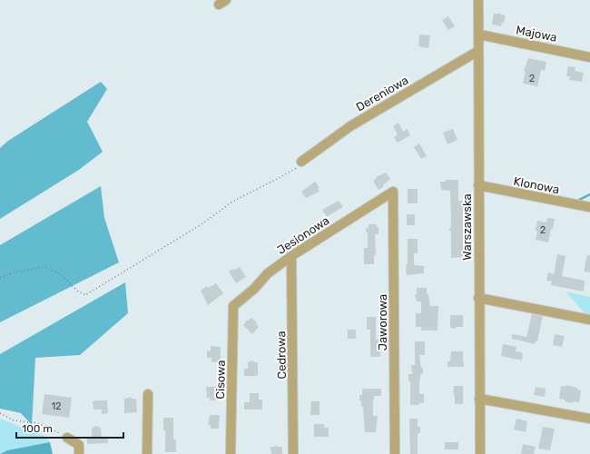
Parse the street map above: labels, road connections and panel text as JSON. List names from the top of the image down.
{
  "streets": {
    "street": [
      "Majowa",
      "Dereniowa",
      "Klonowa",
      "Warszawska",
      "Jesionowa",
      "Jaworowa",
      "Cedrowa",
      "Cisowa"
    ]
  },
  "crossings": [
    ["Majowa", "Warszawska"],
    ["Dereniowa", "Warszawska"],
    ["Klonowa", "Warszawska"],
    ["Jesionowa", "Jaworowa"],
    ["Jesionowa", "Cedrowa"],
    ["Jesionowa", "Cisowa"]
  ],
  "house_numbers": ["2", "2", "12"],
  "scale_bar": "100 m"
}
